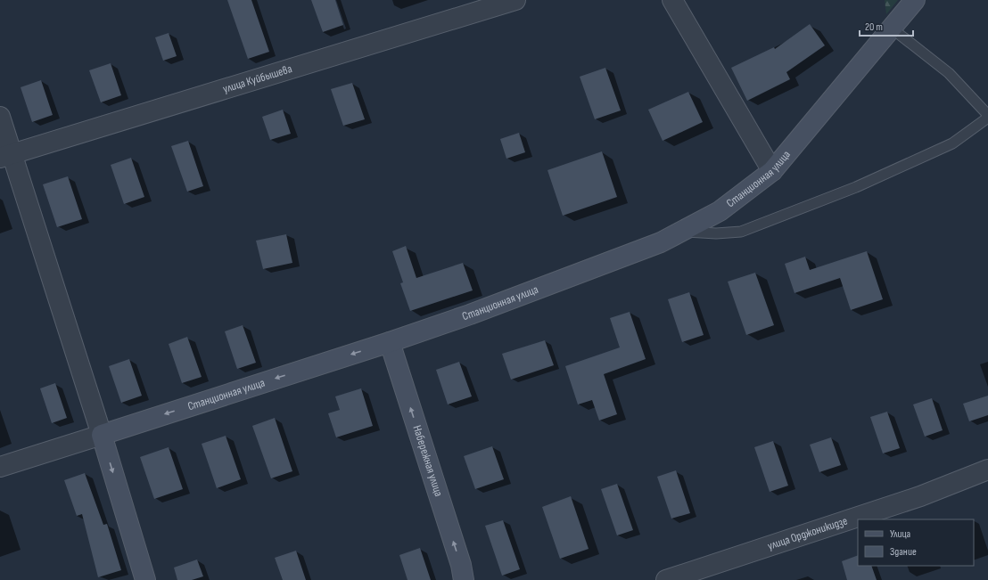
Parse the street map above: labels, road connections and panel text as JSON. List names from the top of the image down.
{
  "streets": {
    "main road": ["Станционная улица", "Набережная улица"],
    "street": ["улица Куйбышева", "улица Орджоникидзе"]
  },
  "crossings": [
    ["Станционная улица", "Набережная улица"]
  ],
  "one_way": ["Набережная улица"],
  "legend": ["Улица", "Здание"],
  "scale_bar": "20 m"
}
